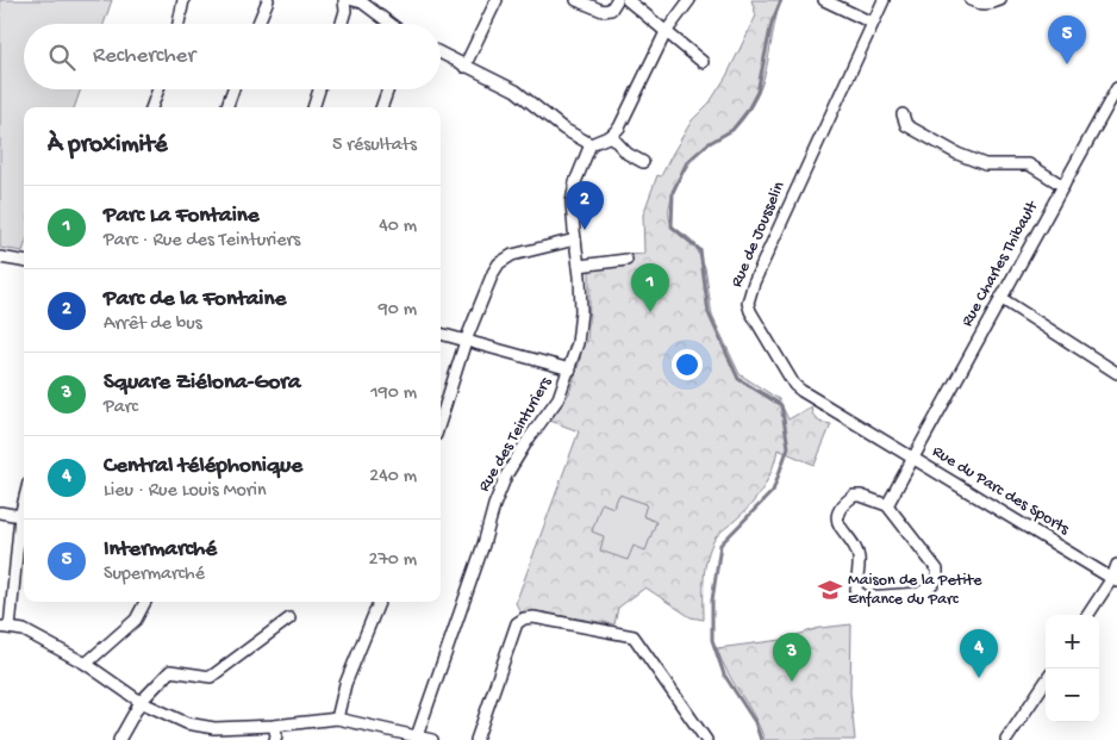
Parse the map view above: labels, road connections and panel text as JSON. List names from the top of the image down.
{
  "streets": {
    "street": [
      "Rue de Jousselin",
      "Rue Charles Thibault",
      "Rue des Teinturiers",
      "Rue du Parc des Sports"
    ]
  },
  "crossings": [
    ["Rue de Jousselin", "Rue Charles Thibault"],
    ["Rue de Jousselin", "Rue du Parc des Sports"],
    ["Rue Charles Thibault", "Rue du Parc des Sports"]
  ],
  "places": {
    "school or university": ["Maison de la Petite Enfance du Parc"]
  },
  "page": {
    "pins": [
      "5",
      "2",
      "1",
      "4",
      "3"
    ],
    "search": "Rechercher",
    "heading": ["À proximité", "5 résultats"],
    "list": [
      {
        "mark": "1",
        "name": "Parc La Fontaine",
        "note": "Parc · Rue des Teinturiers",
        "value": "40 m"
      },
      {
        "mark": "2",
        "name": "Parc de la Fontaine",
        "note": "Arrêt de bus",
        "value": "90 m"
      },
      {
        "mark": "3",
        "name": "Square Ziélona-Gora",
        "note": "Parc",
        "value": "190 m"
      },
      {
        "mark": "4",
        "name": "Central téléphonique",
        "note": "Lieu · Rue Louis Morin",
        "value": "240 m"
      },
      {
        "mark": "5",
        "name": "Intermarché",
        "note": "Supermarché",
        "value": "270 m"
      }
    ],
    "map_buttons": ["+", "−"]
  }
}
